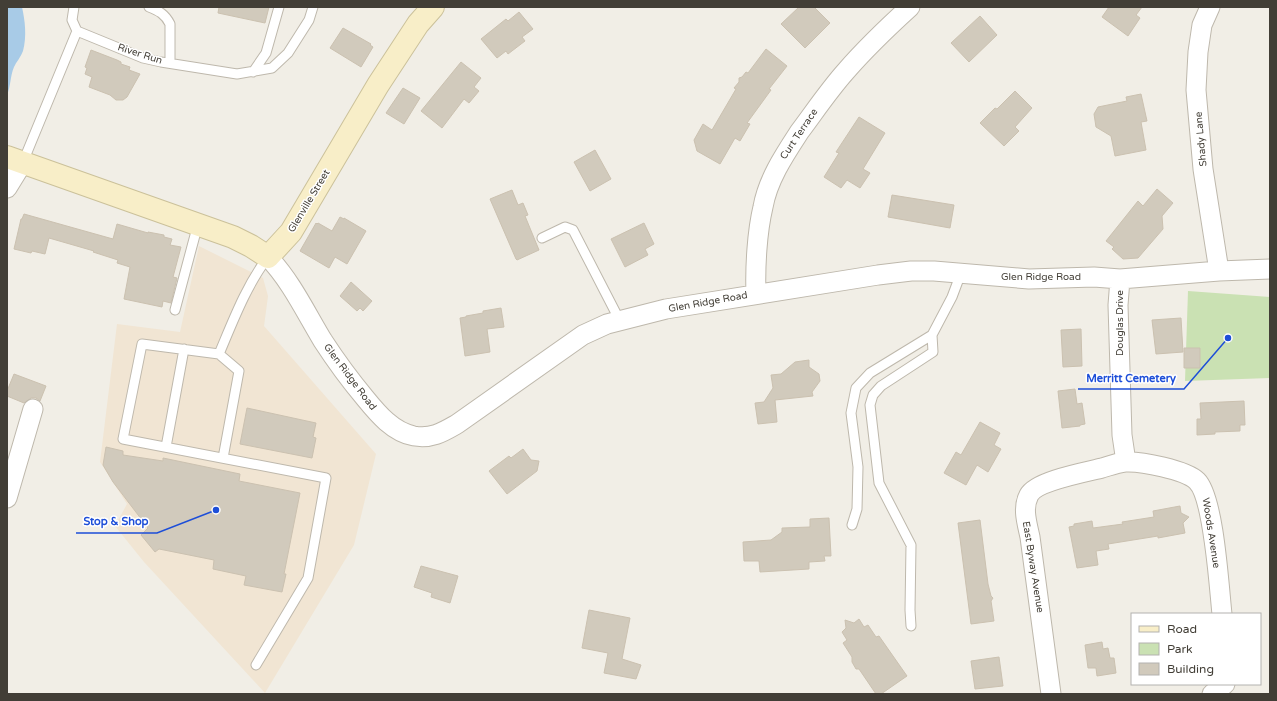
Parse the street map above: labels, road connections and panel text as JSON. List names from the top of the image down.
{
  "streets": {
    "main road": ["Glenville Street"],
    "street": [
      "Curt Terrace",
      "Shady Lane",
      "Glen Ridge Road",
      "Douglas Drive",
      "Woods Avenue",
      "East Byway Avenue"
    ],
    "lane": ["River Run"]
  },
  "crossings": [
    ["Curt Terrace", "Glen Ridge Road"],
    ["Shady Lane", "Glen Ridge Road"],
    ["Glenville Street", "Glen Ridge Road"],
    ["Glen Ridge Road", "Douglas Drive"],
    ["Douglas Drive", "Woods Avenue"],
    ["Douglas Drive", "East Byway Avenue"],
    ["Woods Avenue", "East Byway Avenue"]
  ],
  "places": ["Merritt Cemetery", "Stop & Shop"],
  "legend": ["Road", "Park", "Building"]
}
